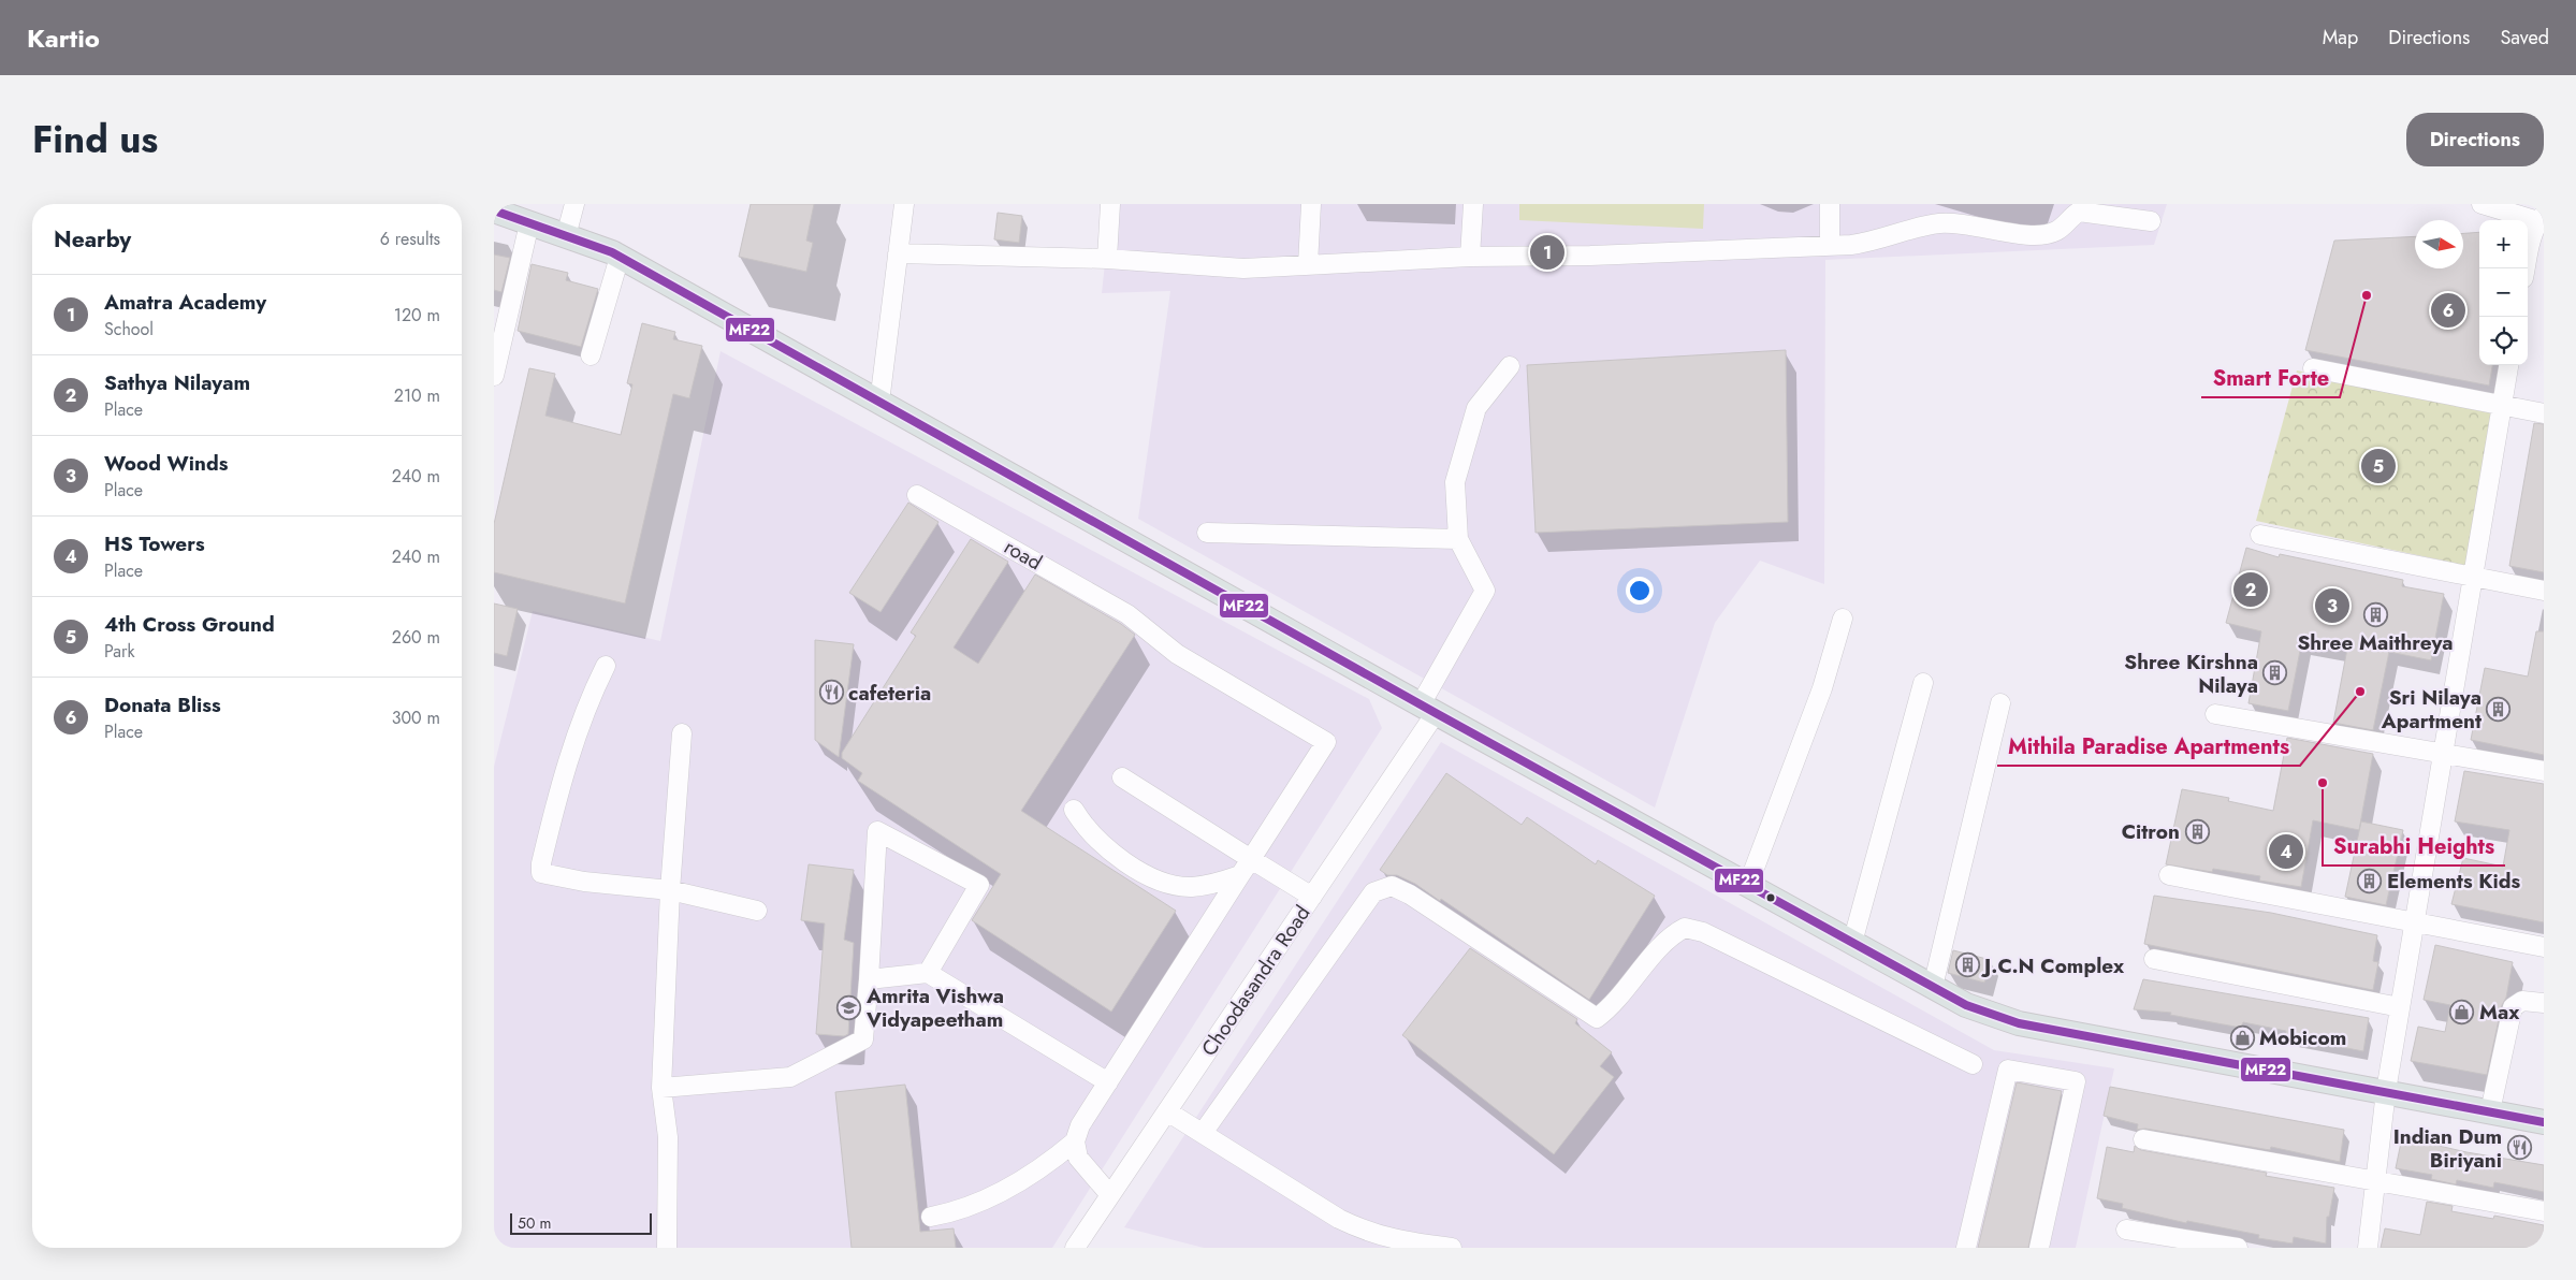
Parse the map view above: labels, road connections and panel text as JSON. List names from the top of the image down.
{
  "streets": {
    "street": ["road", "Choodasandra Road"]
  },
  "places": {
    "other": ["Smart Forte", "Mithila Paradise Apartments", "Surabhi Heights"],
    "building": [
      "Shree Maithreya",
      "Shree Kirshna Nilaya",
      "Sri Nilaya Apartment",
      "Citron",
      "Elements Kids",
      "J.C.N Complex"
    ],
    "restaurant": ["cafeteria", "Indian Dum Biriyani"],
    "school or university": ["Amrita Vishwa Vidyapeetham"],
    "shop": ["Max", "Mobicom"]
  },
  "lines": ["transit line MF22"],
  "scale_bar": "50 m",
  "north": "right",
  "page": {
    "header": "Kartio",
    "nav": ["Map", "Directions", "Saved"],
    "title": "Find us",
    "buttons": "Directions",
    "heading": ["Nearby", "6 results"],
    "map_buttons": ["+", "−"],
    "pins": [
      "1",
      "6",
      "5",
      "2",
      "3",
      "4"
    ],
    "list": [
      {
        "mark": "1",
        "name": "Amatra Academy",
        "note": "School",
        "value": "120 m"
      },
      {
        "mark": "2",
        "name": "Sathya Nilayam",
        "note": "Place",
        "value": "210 m"
      },
      {
        "mark": "3",
        "name": "Wood Winds",
        "note": "Place",
        "value": "240 m"
      },
      {
        "mark": "4",
        "name": "HS Towers",
        "note": "Place",
        "value": "240 m"
      },
      {
        "mark": "5",
        "name": "4th Cross Ground",
        "note": "Park",
        "value": "260 m"
      },
      {
        "mark": "6",
        "name": "Donata Bliss",
        "note": "Place",
        "value": "300 m"
      }
    ],
    "scale": "50 m"
  }
}
